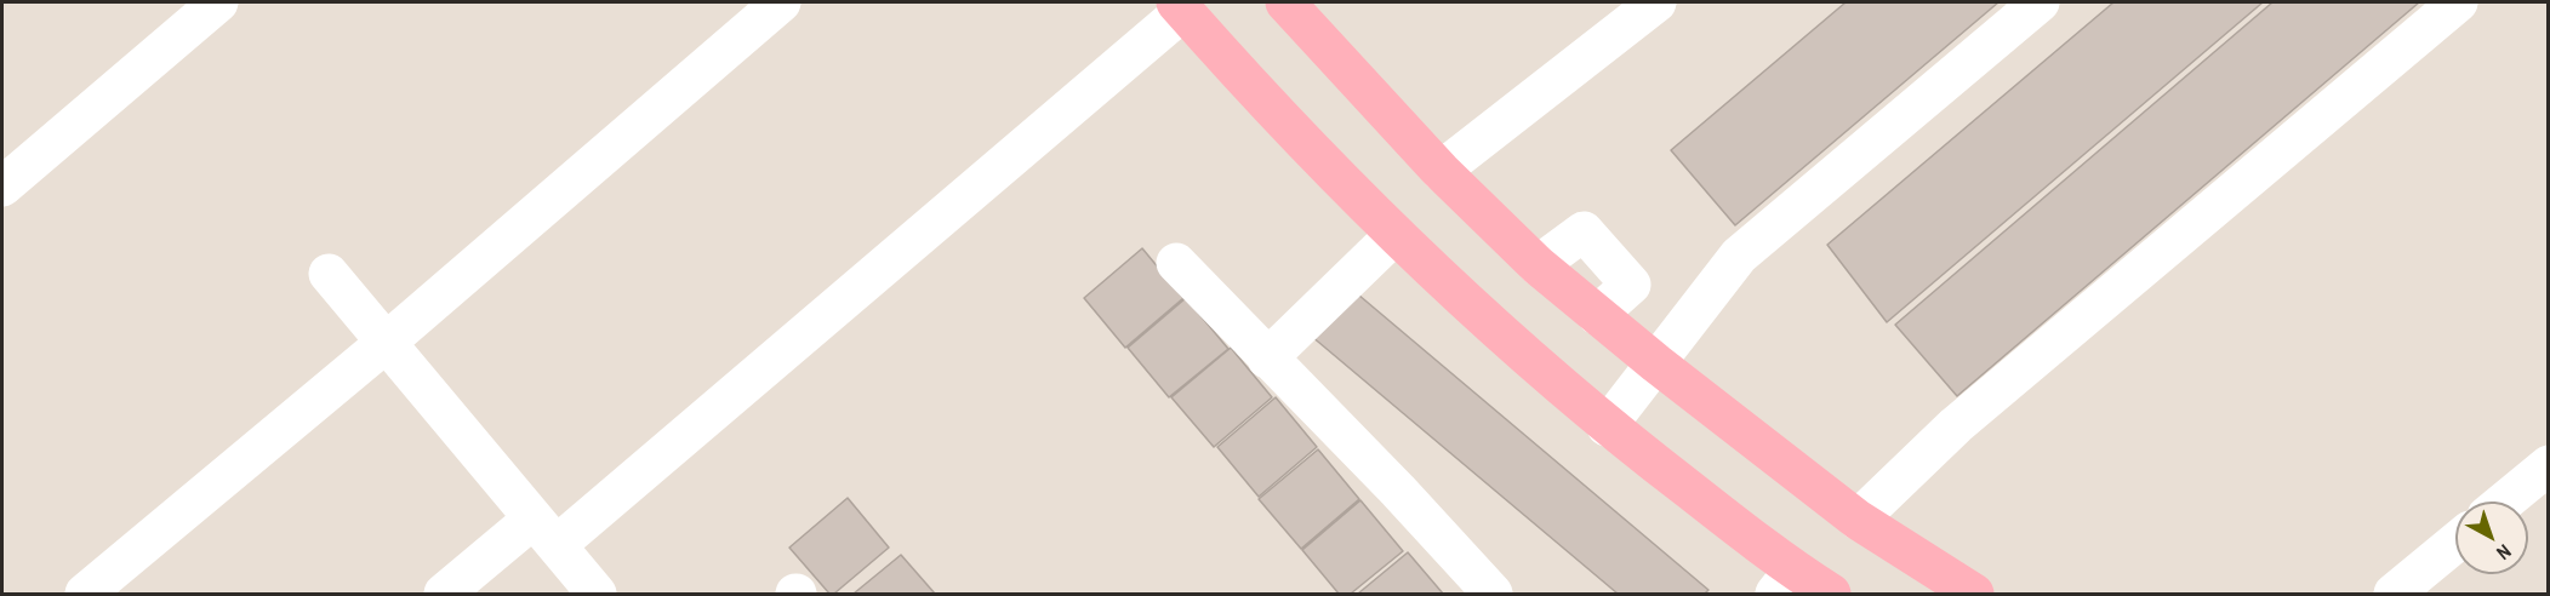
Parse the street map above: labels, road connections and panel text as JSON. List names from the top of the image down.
{
  "north": "bottom right"
}
